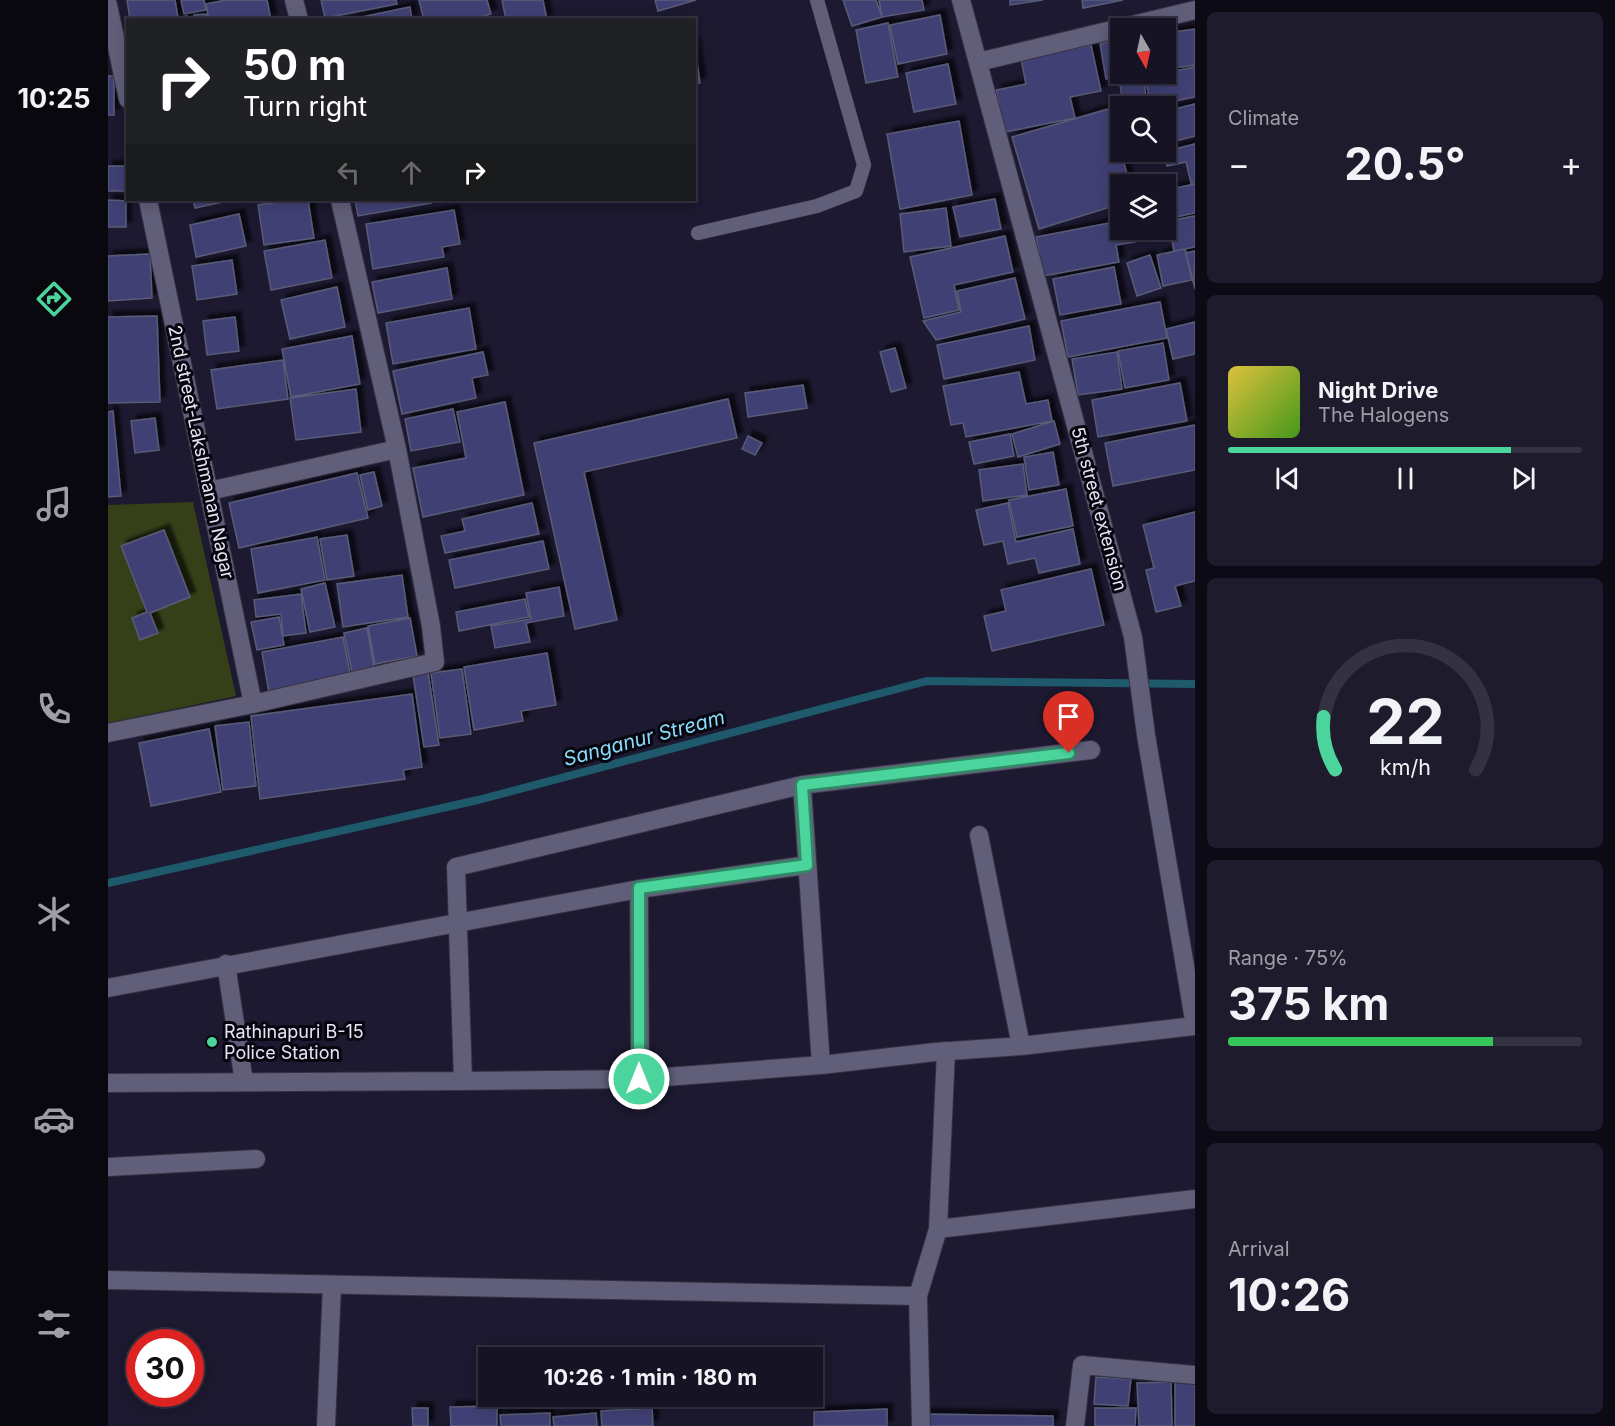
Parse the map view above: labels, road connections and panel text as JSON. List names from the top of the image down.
{
  "streets": {
    "street": ["2nd street-Lakshmanan Nagar", "5th street extension"]
  },
  "water": ["Sanganur Stream"],
  "places": ["Rathinapuri B-15 Police Station"],
  "north": "bottom",
  "page": {
    "tabs": "10:25",
    "tile": [
      "Climate",
      ["Range · 75%", "375 km"],
      ["Arrival", "10:26"]
    ],
    "turn": ["50 m", "Turn right"],
    "heat": ["−", "20.5°", "+"],
    "song": ["Night Drive", "The Halogens"],
    "limit": "30",
    "trip": "10:26 · 1 min · 180 m",
    "gauge": ["22", "km/h"]
  }
}
